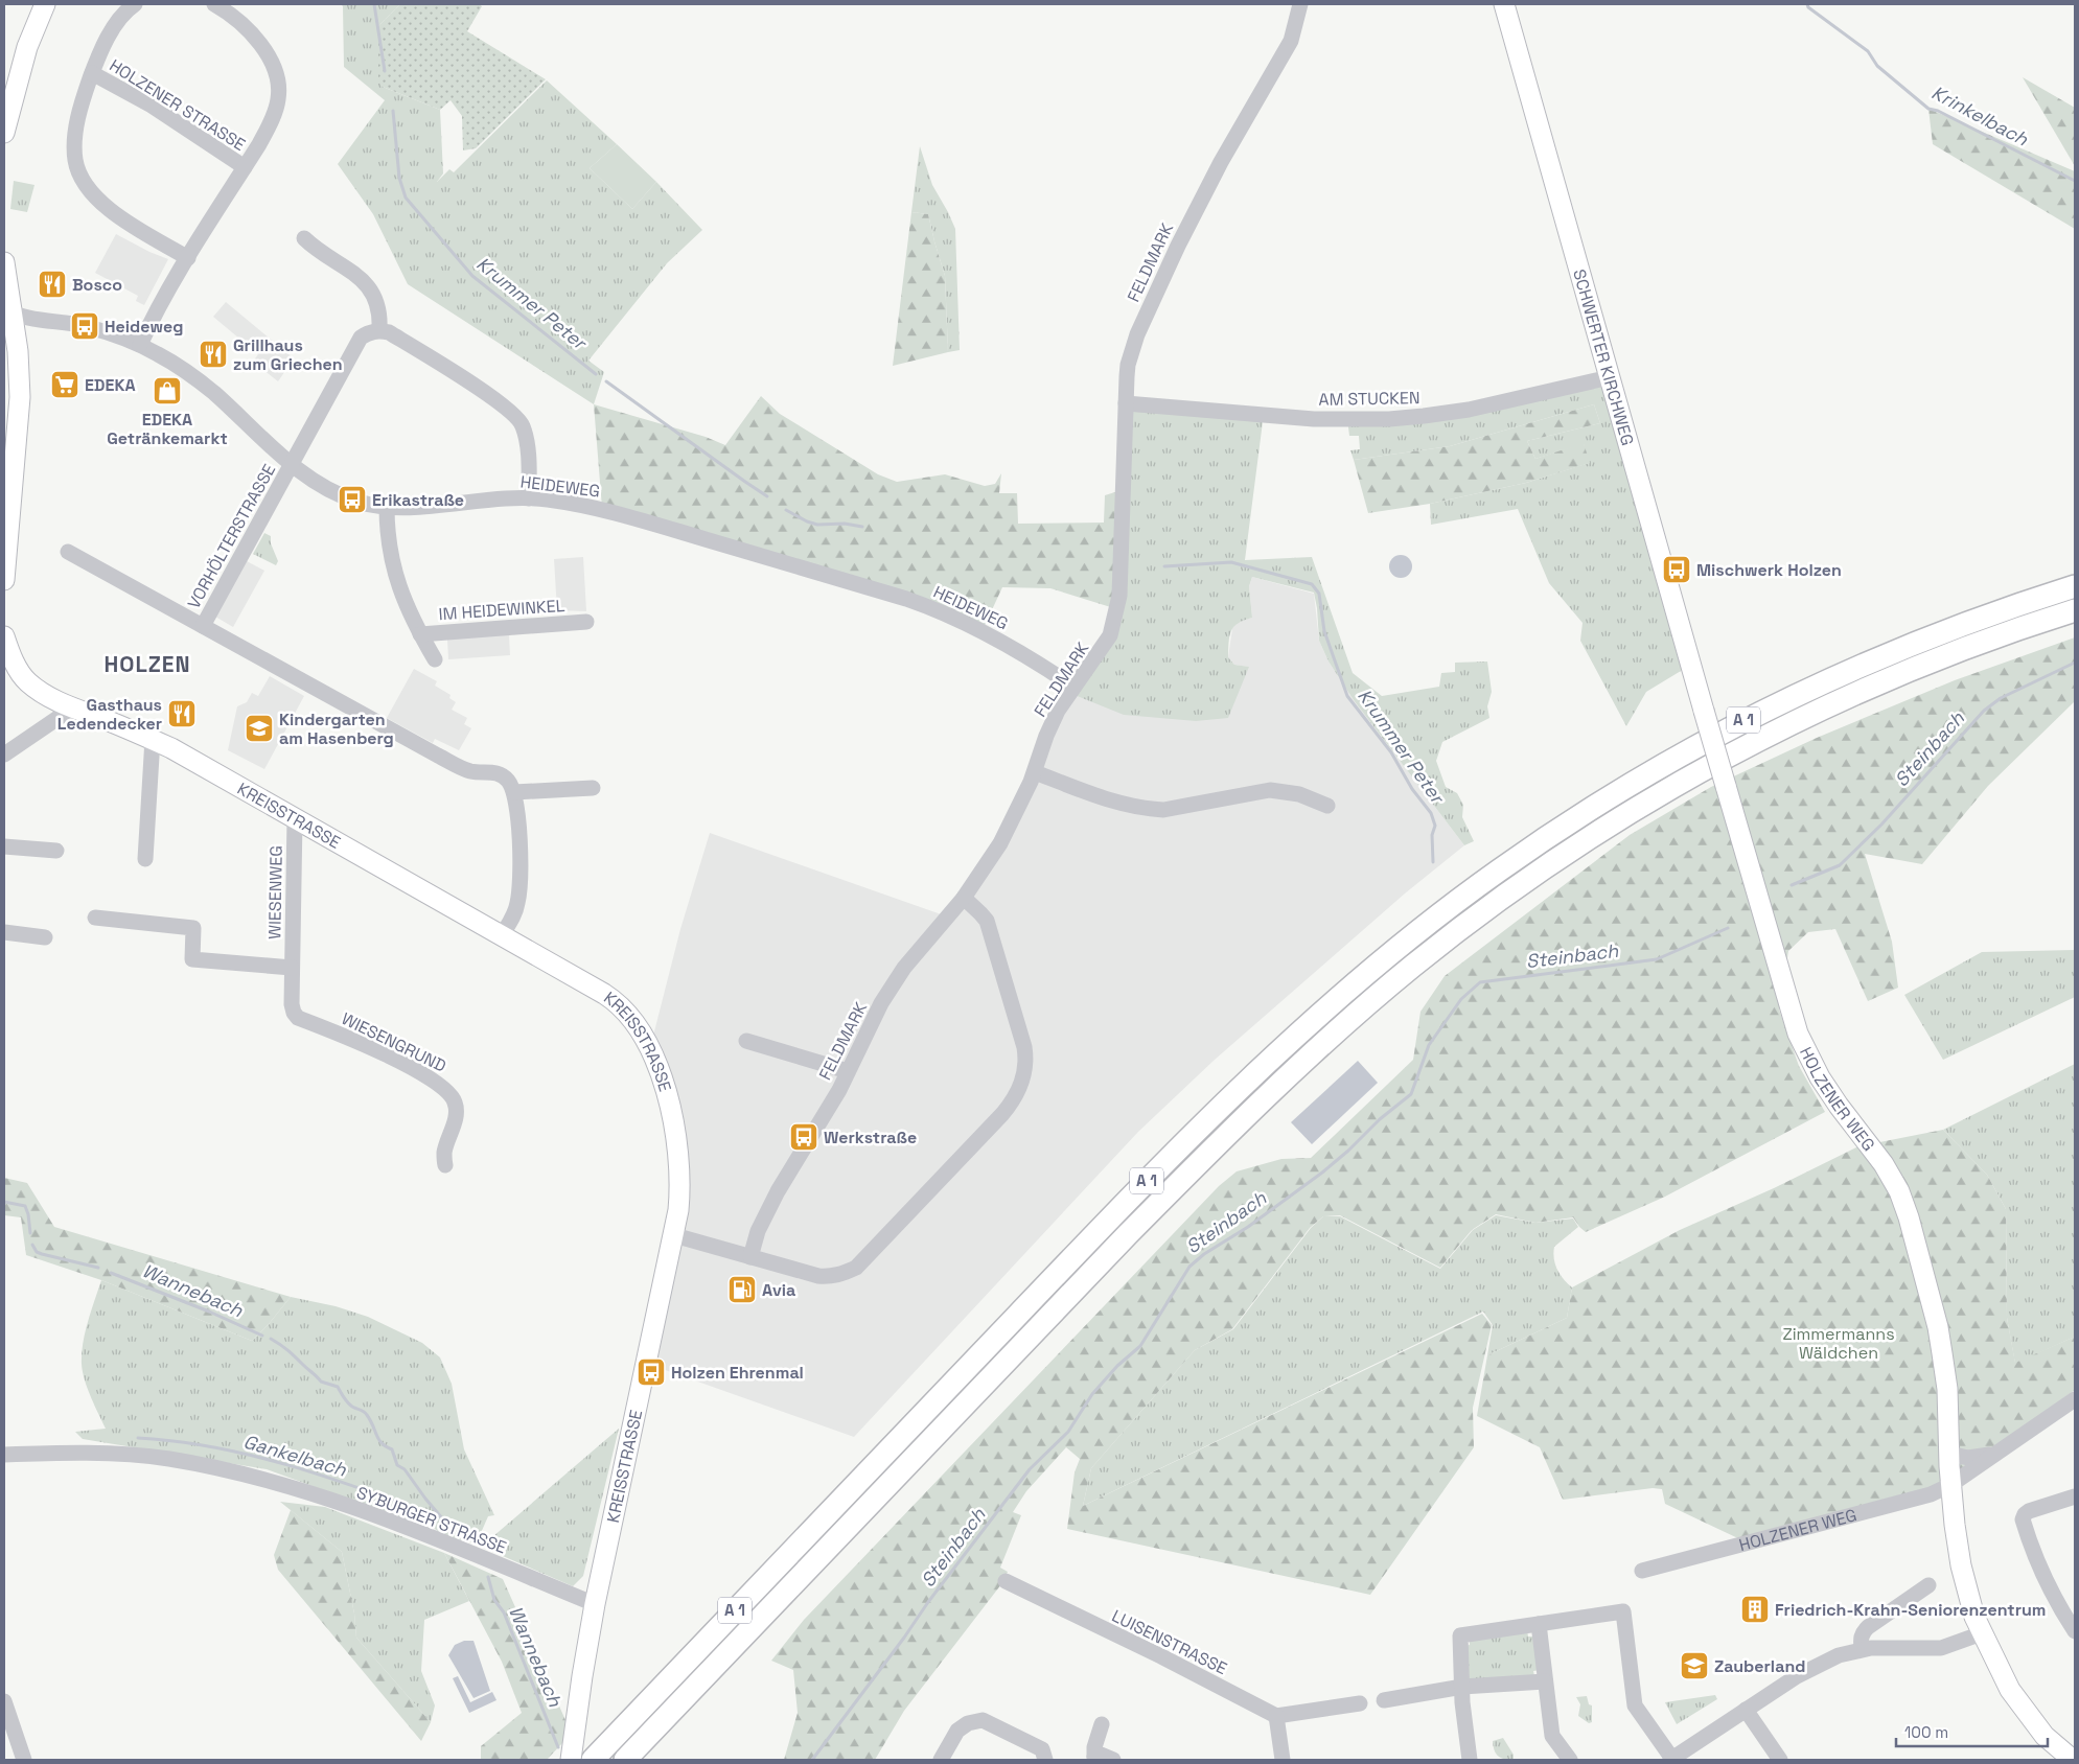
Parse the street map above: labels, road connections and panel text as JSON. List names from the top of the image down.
{
  "streets": {
    "highway": ["A 1"],
    "main road": ["SCHWERTER KIRCHWEG", "KREISSTRASSE", "HOLZENER WEG"],
    "street": [
      "HOLZENER STRASSE",
      "FELDMARK",
      "AM STUCKEN",
      "HEIDEWEG",
      "VORHÖLTERSTRASSE",
      "IM HEIDEWINKEL",
      "WIESENWEG",
      "WIESENGRUND",
      "SYBURGER STRASSE",
      "LUISENSTRASSE"
    ]
  },
  "crossings": [
    ["HOLZENER STRASSE", "HEIDEWEG"],
    ["FELDMARK", "AM STUCKEN"],
    ["FELDMARK", "HEIDEWEG"],
    ["SCHWERTER KIRCHWEG", "AM STUCKEN"],
    ["SCHWERTER KIRCHWEG", "HOLZENER WEG"],
    ["HEIDEWEG", "VORHÖLTERSTRASSE"],
    ["KREISSTRASSE", "WIESENWEG"],
    ["KREISSTRASSE", "SYBURGER STRASSE"],
    ["WIESENWEG", "WIESENGRUND"]
  ],
  "districts": ["HOLZEN"],
  "water": [
    "Krinkelbach",
    "Krummer Peter",
    "Steinbach",
    "Wannebach",
    "Gankelbach"
  ],
  "parks": ["Zimmermanns Wäldchen"],
  "places": {
    "restaurant": ["Bosco", "Grillhaus zum Griechen", "Gasthaus Ledendecker"],
    "bus stop": [
      "Heideweg",
      "Erikastraße",
      "Mischwerk Holzen",
      "Werkstraße",
      "Holzen Ehrenmal"
    ],
    "supermarket": ["EDEKA"],
    "shop": ["EDEKA Getränkemarkt"],
    "school or university": ["Kindergarten am Hasenberg", "Zauberland"],
    "fuel station": ["Avia"],
    "building": ["Friedrich-Krahn-Seniorenzentrum"]
  },
  "scale_bar": "100 m"
}
